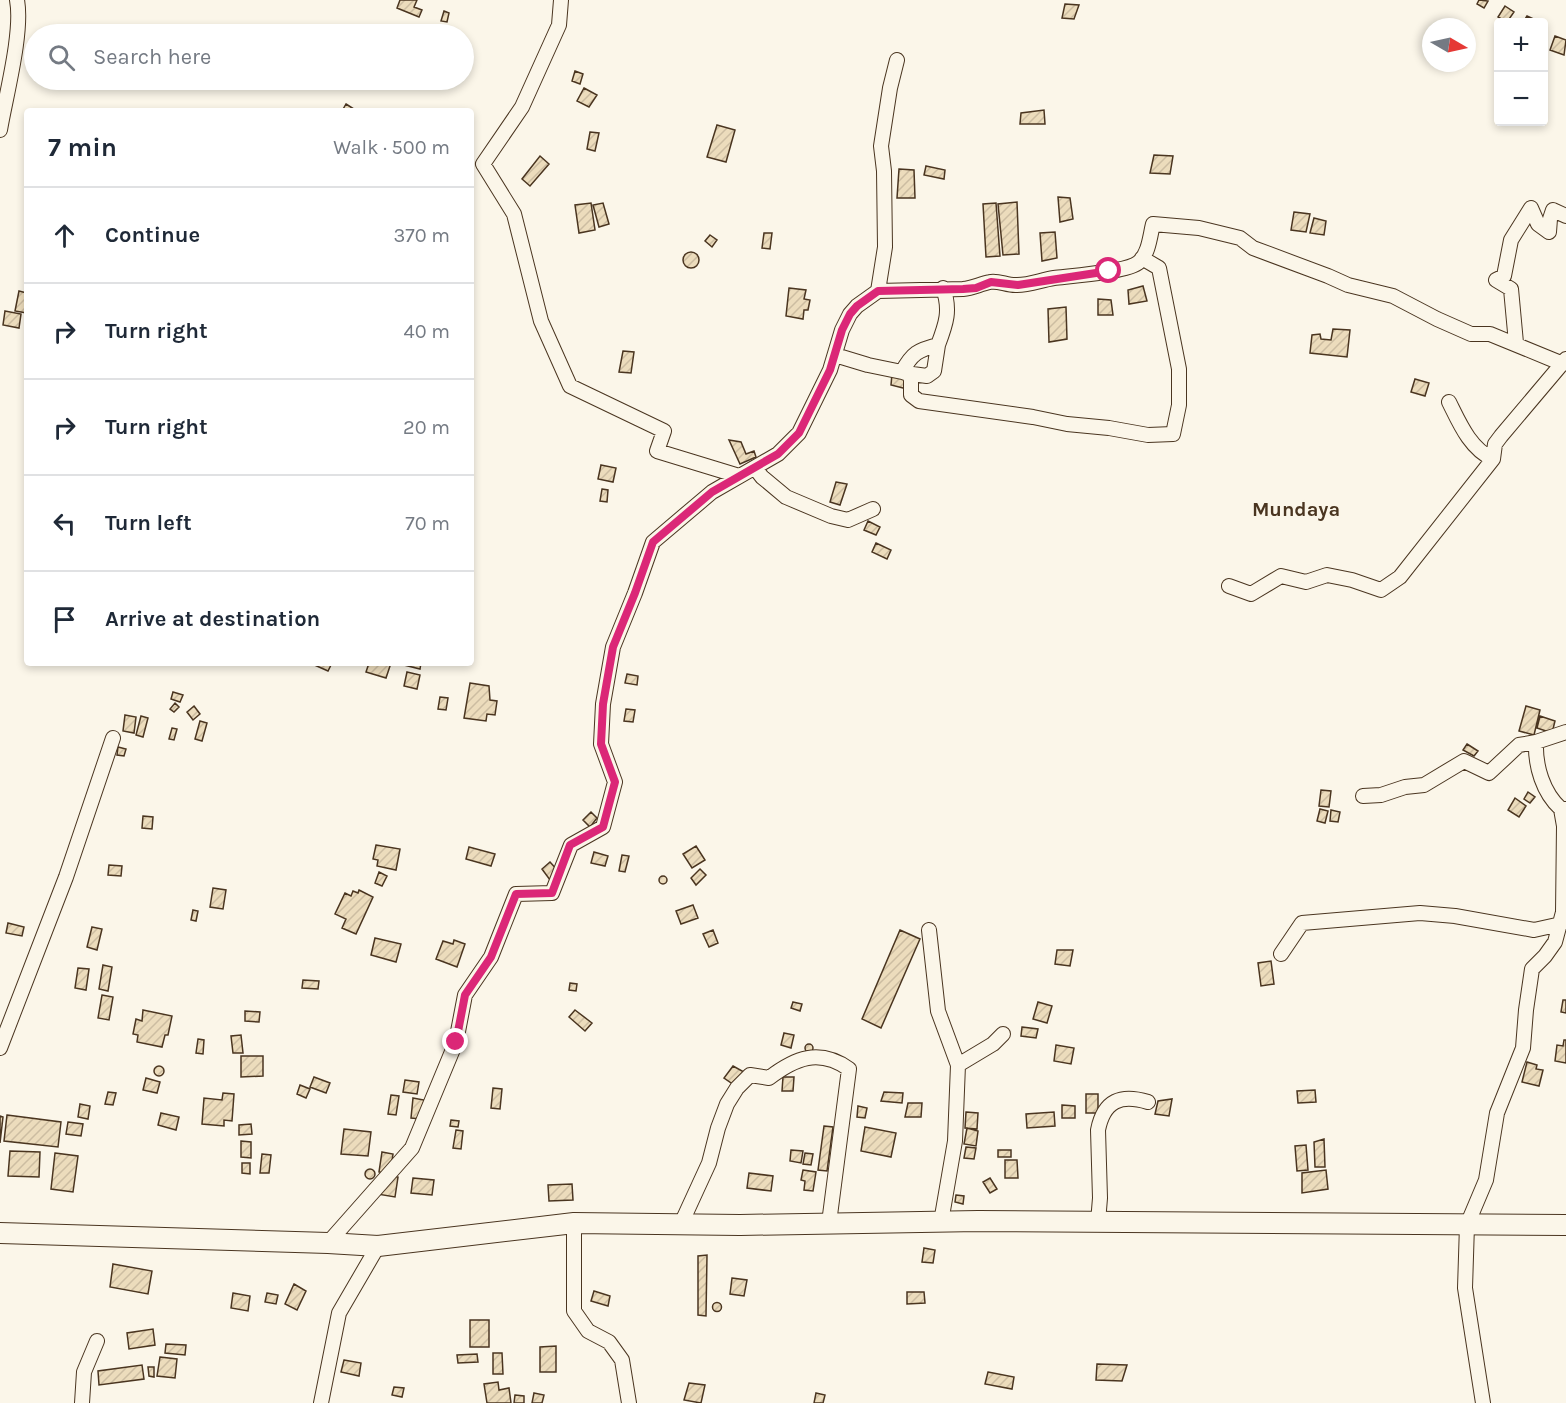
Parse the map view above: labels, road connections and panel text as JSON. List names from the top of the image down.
{
  "districts": ["Mundaya"],
  "north": "right",
  "page": {
    "map_buttons": ["+", "−"],
    "search": "Search here",
    "heading": ["7 min", "Walk · 500 m"],
    "list": [
      ["Continue", "370 m"],
      ["Turn right", "40 m"],
      ["Turn right", "20 m"],
      ["Turn left", "70 m"],
      "Arrive at destination"
    ]
  }
}
